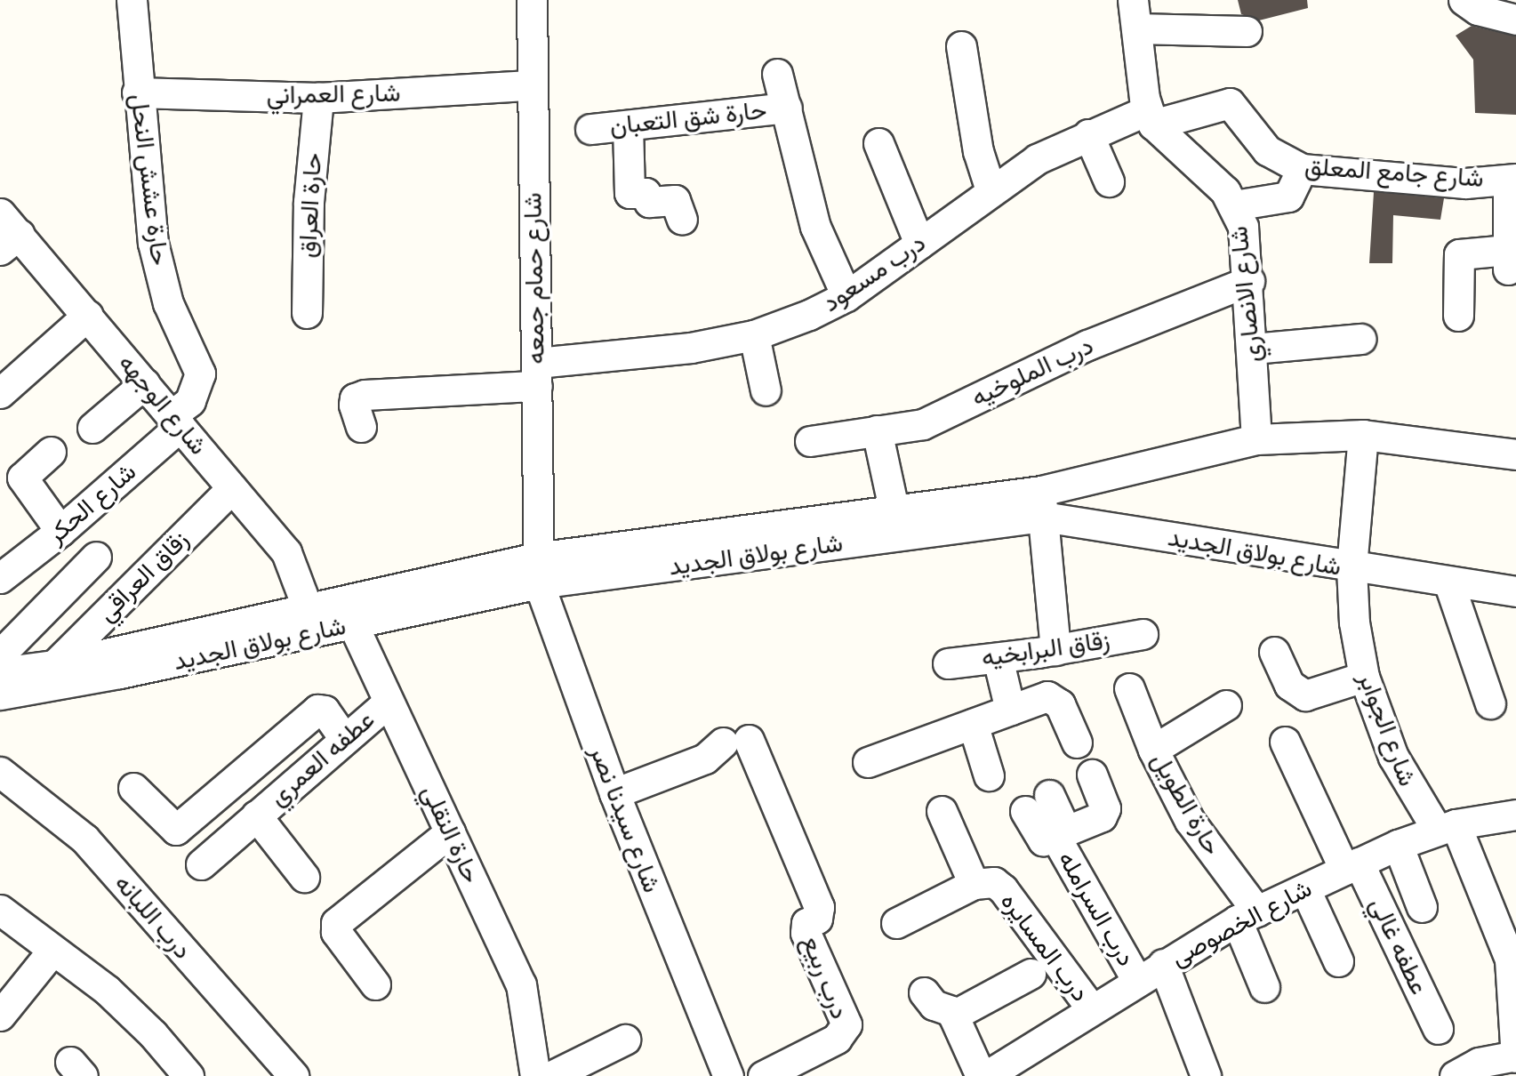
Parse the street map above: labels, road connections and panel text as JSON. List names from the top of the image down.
{
  "streets": {
    "street": [
      "شارع العمراني",
      "حارة شق التعبان",
      "شارع جامع المعلق",
      "حارة عشش النحل",
      "حارة العراق",
      "درب مسعود",
      "شارع حمام جمعه",
      "شارع الانصاري",
      "درب الملوخيه",
      "شارع الوجهه",
      "شارع الحكر",
      "شارع بولاق الجديد",
      "زقاق العراقي",
      "زقاق البرابخيه",
      "شارع الجوابر",
      "عطفه العمري",
      "حارة الطويل",
      "شارع سيدنا نصر",
      "حارة النقلي",
      "درب السرامله",
      "درب اللبانه",
      "شارع الخصوصى",
      "عطفه غالي",
      "درب المسايره",
      "درب ربيع"
    ]
  },
  "crossings": [
    ["شارع العمراني", "حارة عشش النحل"],
    ["شارع العمراني", "حارة العراق"],
    ["شارع العمراني", "شارع حمام جمعه"],
    ["شارع جامع المعلق", "درب مسعود"],
    ["شارع جامع المعلق", "شارع الانصاري"],
    ["حارة عشش النحل", "شارع الوجهه"],
    ["حارة عشش النحل", "شارع الحكر"],
    ["درب مسعود", "شارع حمام جمعه"],
    ["درب مسعود", "شارع الانصاري"],
    ["شارع حمام جمعه", "شارع بولاق الجديد"],
    ["شارع حمام جمعه", "شارع سيدنا نصر"],
    ["شارع الانصاري", "درب الملوخيه"],
    ["شارع الوجهه", "شارع الحكر"],
    ["شارع الوجهه", "شارع بولاق الجديد"],
    ["شارع الوجهه", "زقاق العراقي"],
    ["شارع بولاق الجديد", "زقاق العراقي"],
    ["شارع بولاق الجديد", "شارع الجوابر"],
    ["شارع بولاق الجديد", "شارع سيدنا نصر"],
    ["شارع بولاق الجديد", "حارة النقلي"],
    ["شارع الجوابر", "شارع الخصوصى"],
    ["عطفه العمري", "حارة النقلي"],
    ["حارة الطويل", "شارع الخصوصى"],
    ["شارع سيدنا نصر", "درب ربيع"],
    ["درب السرامله", "شارع الخصوصى"],
    ["شارع الخصوصى", "عطفه غالي"],
    ["شارع الخصوصى", "درب المسايره"]
  ]
}
